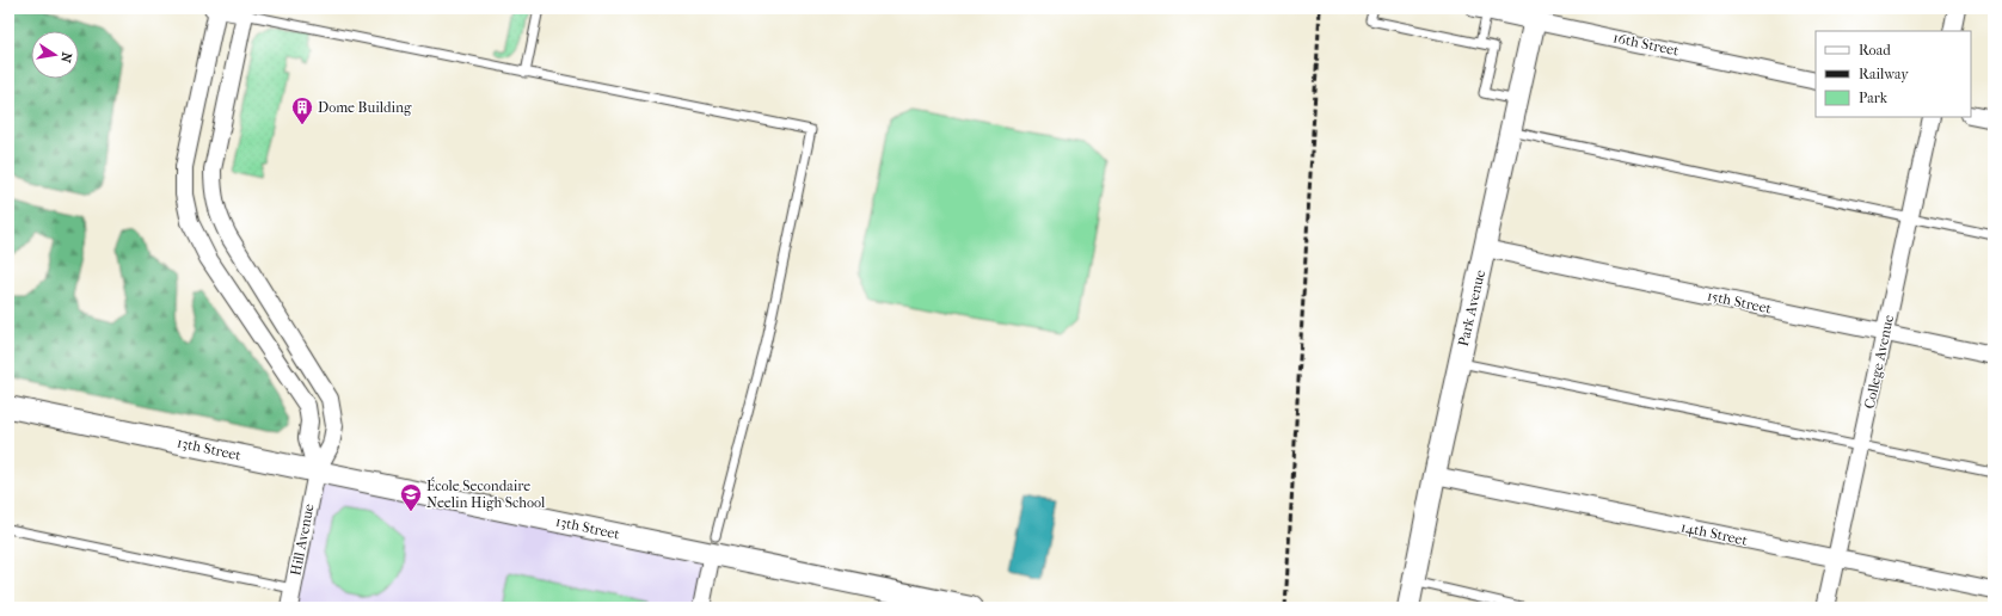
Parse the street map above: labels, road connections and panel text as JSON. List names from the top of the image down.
{
  "streets": {
    "street": [
      "16th Street",
      "15th Street",
      "Park Avenue",
      "College Avenue",
      "13th Street",
      "14th Street",
      "Hill Avenue"
    ]
  },
  "crossings": [
    ["16th Street", "Park Avenue"],
    ["15th Street", "Park Avenue"],
    ["15th Street", "College Avenue"],
    ["Park Avenue", "14th Street"],
    ["College Avenue", "14th Street"],
    ["13th Street", "Hill Avenue"]
  ],
  "places": {
    "building": ["Dome Building"],
    "school or university": ["École Secondaire Neelin High School"]
  },
  "legend": ["Road", "Railway", "Park"],
  "north": "right"
}
